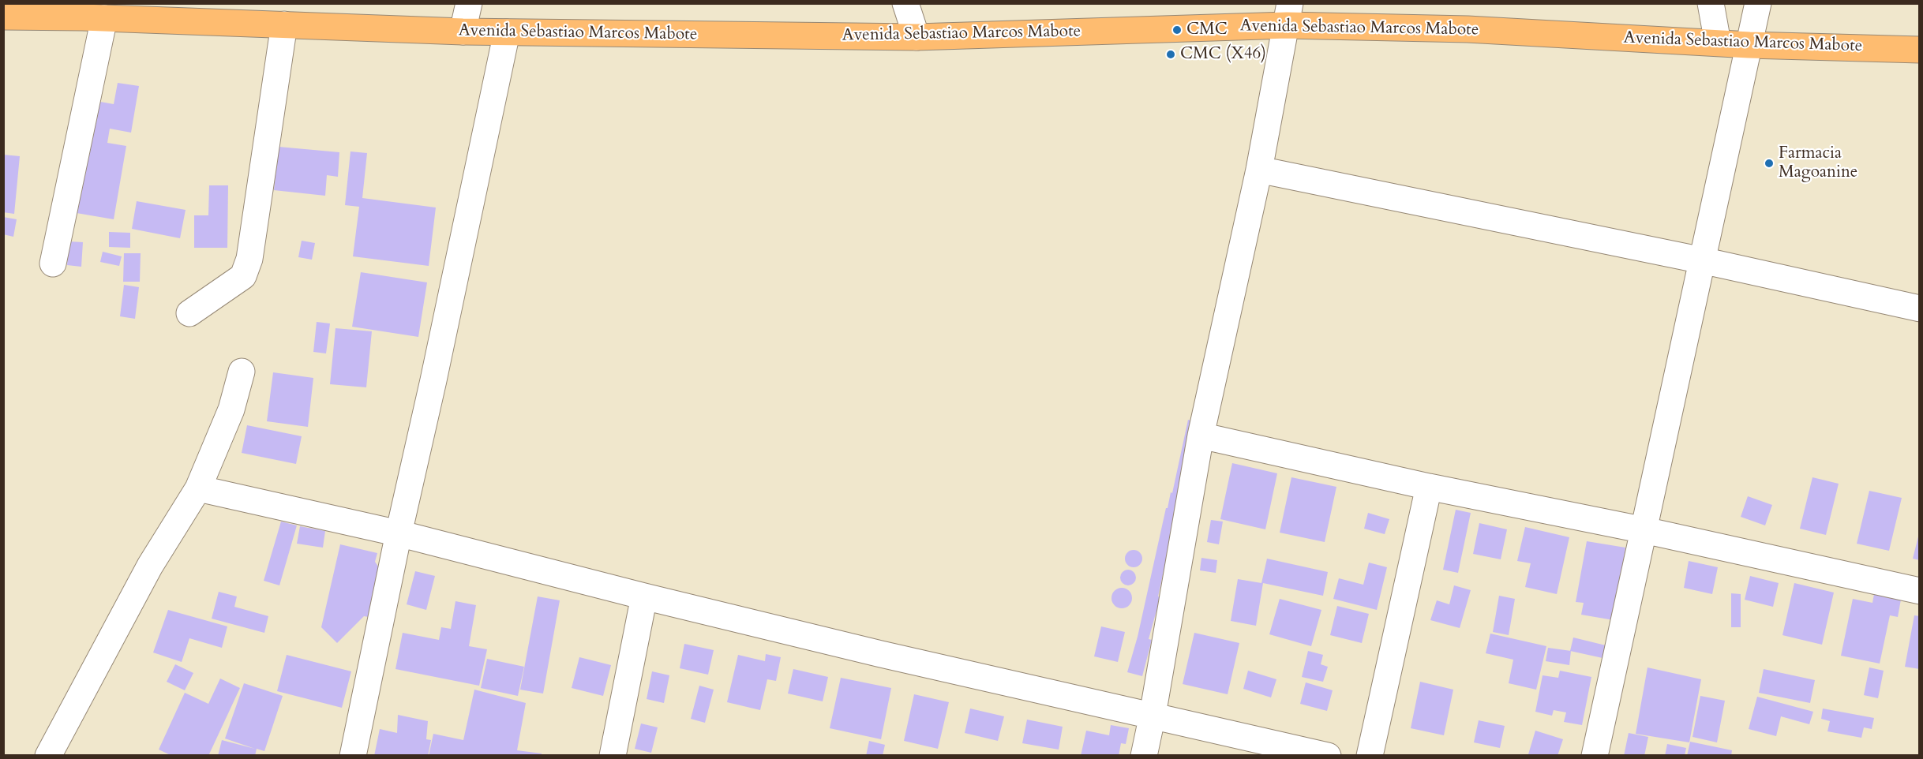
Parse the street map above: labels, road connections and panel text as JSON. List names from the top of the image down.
{
  "streets": {
    "main road": ["Avenida Sebastiao Marcos Mabote"]
  },
  "places": ["CMC", "CMC (X46)", "Farmacia Magoanine"]
}
